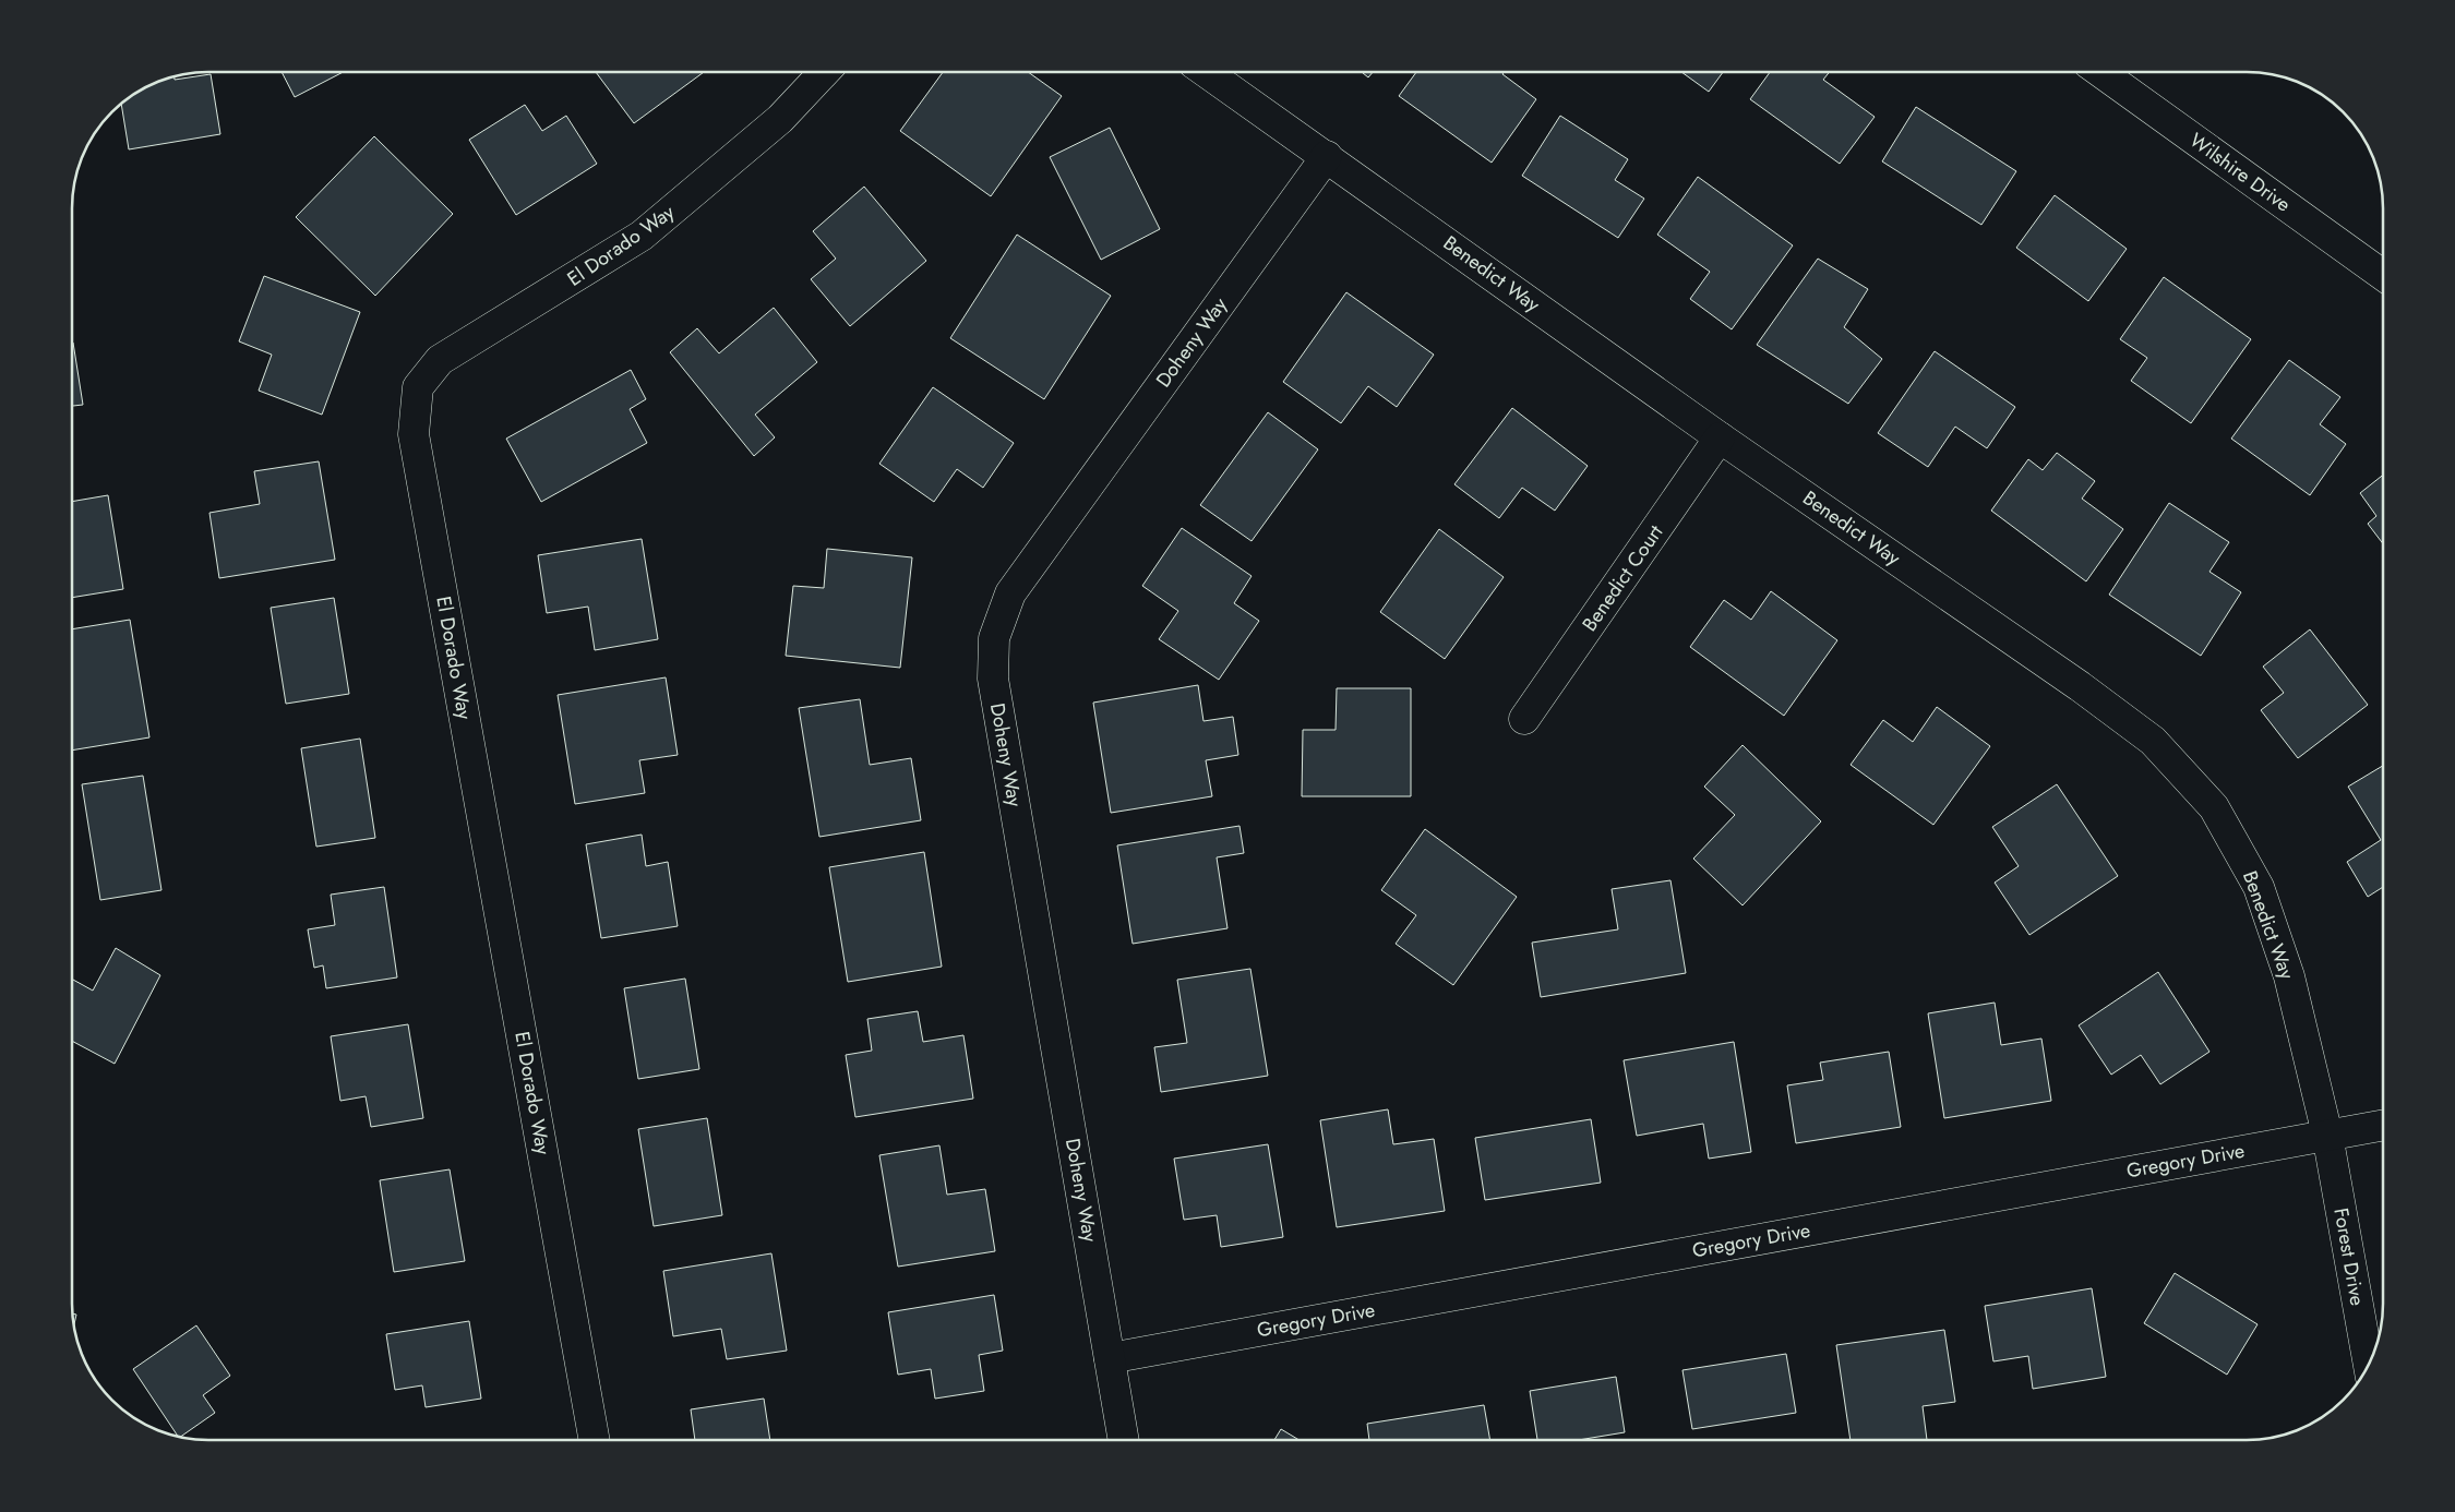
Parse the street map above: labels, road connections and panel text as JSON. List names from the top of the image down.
{
  "streets": {
    "street": [
      "Wilshire Drive",
      "El Dorado Way",
      "Benedict Way",
      "Doheny Way",
      "Benedict Court",
      "Gregory Drive",
      "Forest Drive"
    ]
  },
  "crossings": [
    ["Benedict Way", "Doheny Way"],
    ["Benedict Way", "Benedict Court"],
    ["Benedict Way", "Gregory Drive"],
    ["Benedict Way", "Forest Drive"],
    ["Doheny Way", "Gregory Drive"],
    ["Gregory Drive", "Forest Drive"]
  ]
}
